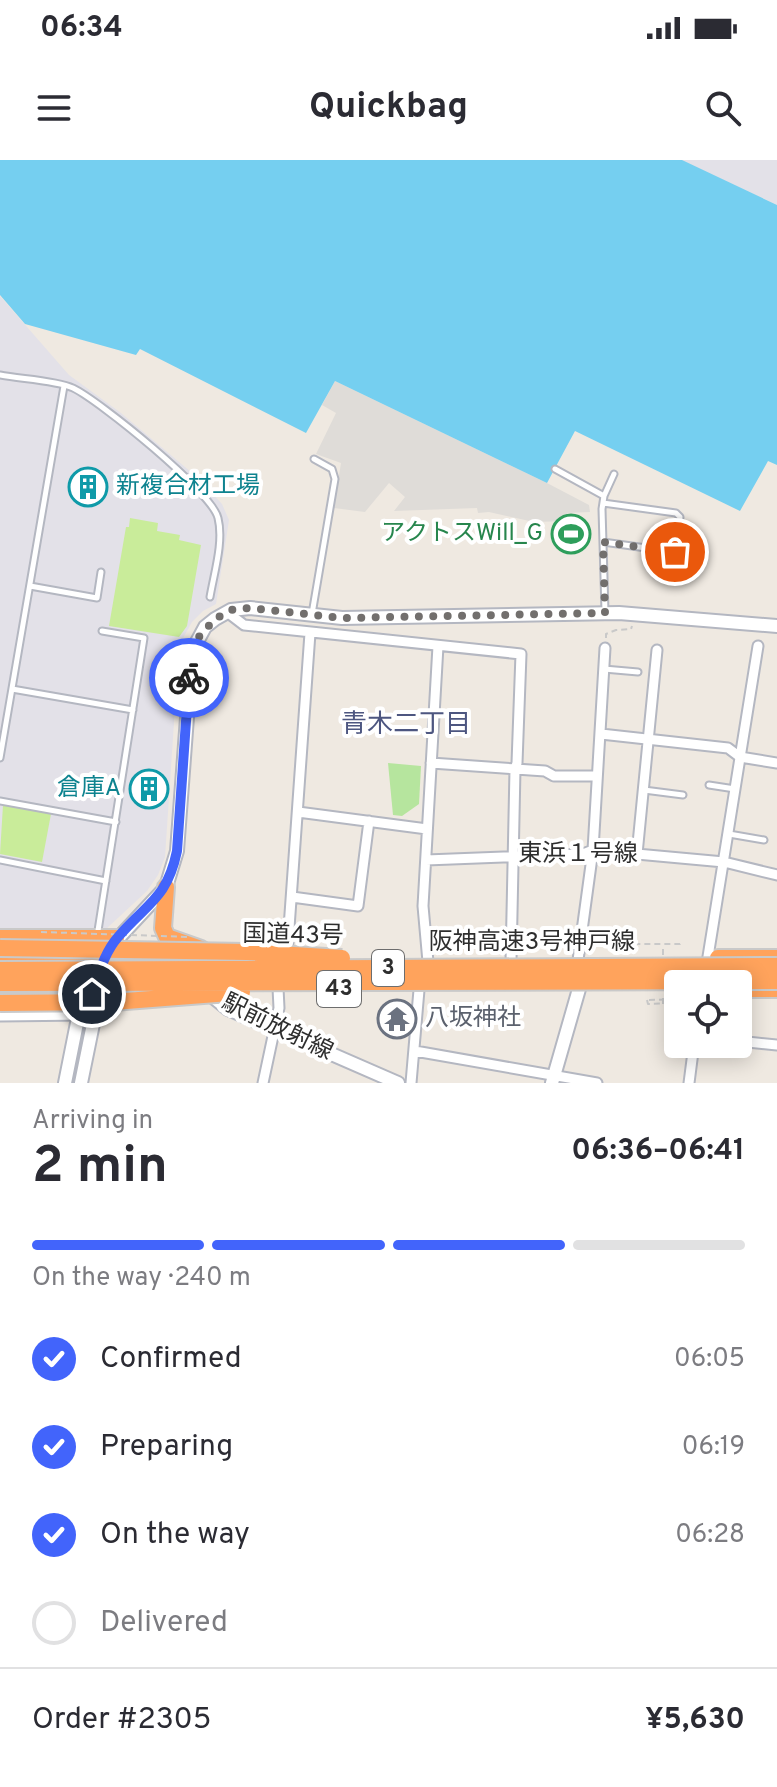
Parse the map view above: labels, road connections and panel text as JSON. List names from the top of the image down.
{
  "streets": {
    "highway": [
      "国道43号",
      "阪神高速3号神戸線",
      "3",
      "43"
    ],
    "street": ["東浜１号線", "駅前放射線"]
  },
  "crossings": [
    ["国道43号", "阪神高速3号神戸線"],
    ["43", "駅前放射線"]
  ],
  "districts": ["青木二丁目"],
  "places": {
    "building": ["新複合材工場", "倉庫A"],
    "sports": ["アクトスWill_G"],
    "temple": ["八坂神社"]
  },
  "page": {
    "status": "06:34",
    "header": "Quickbag",
    "heading": ["2 min", "Arriving in", "06:36–06:41"],
    "panel": ["Order #2305", "¥5,630"],
    "bar": "On the way · 240 m",
    "list": [
      ["Confirmed", "06:05"],
      ["Preparing", "06:19"],
      ["On the way", "06:28"],
      "Delivered"
    ]
  }
}
